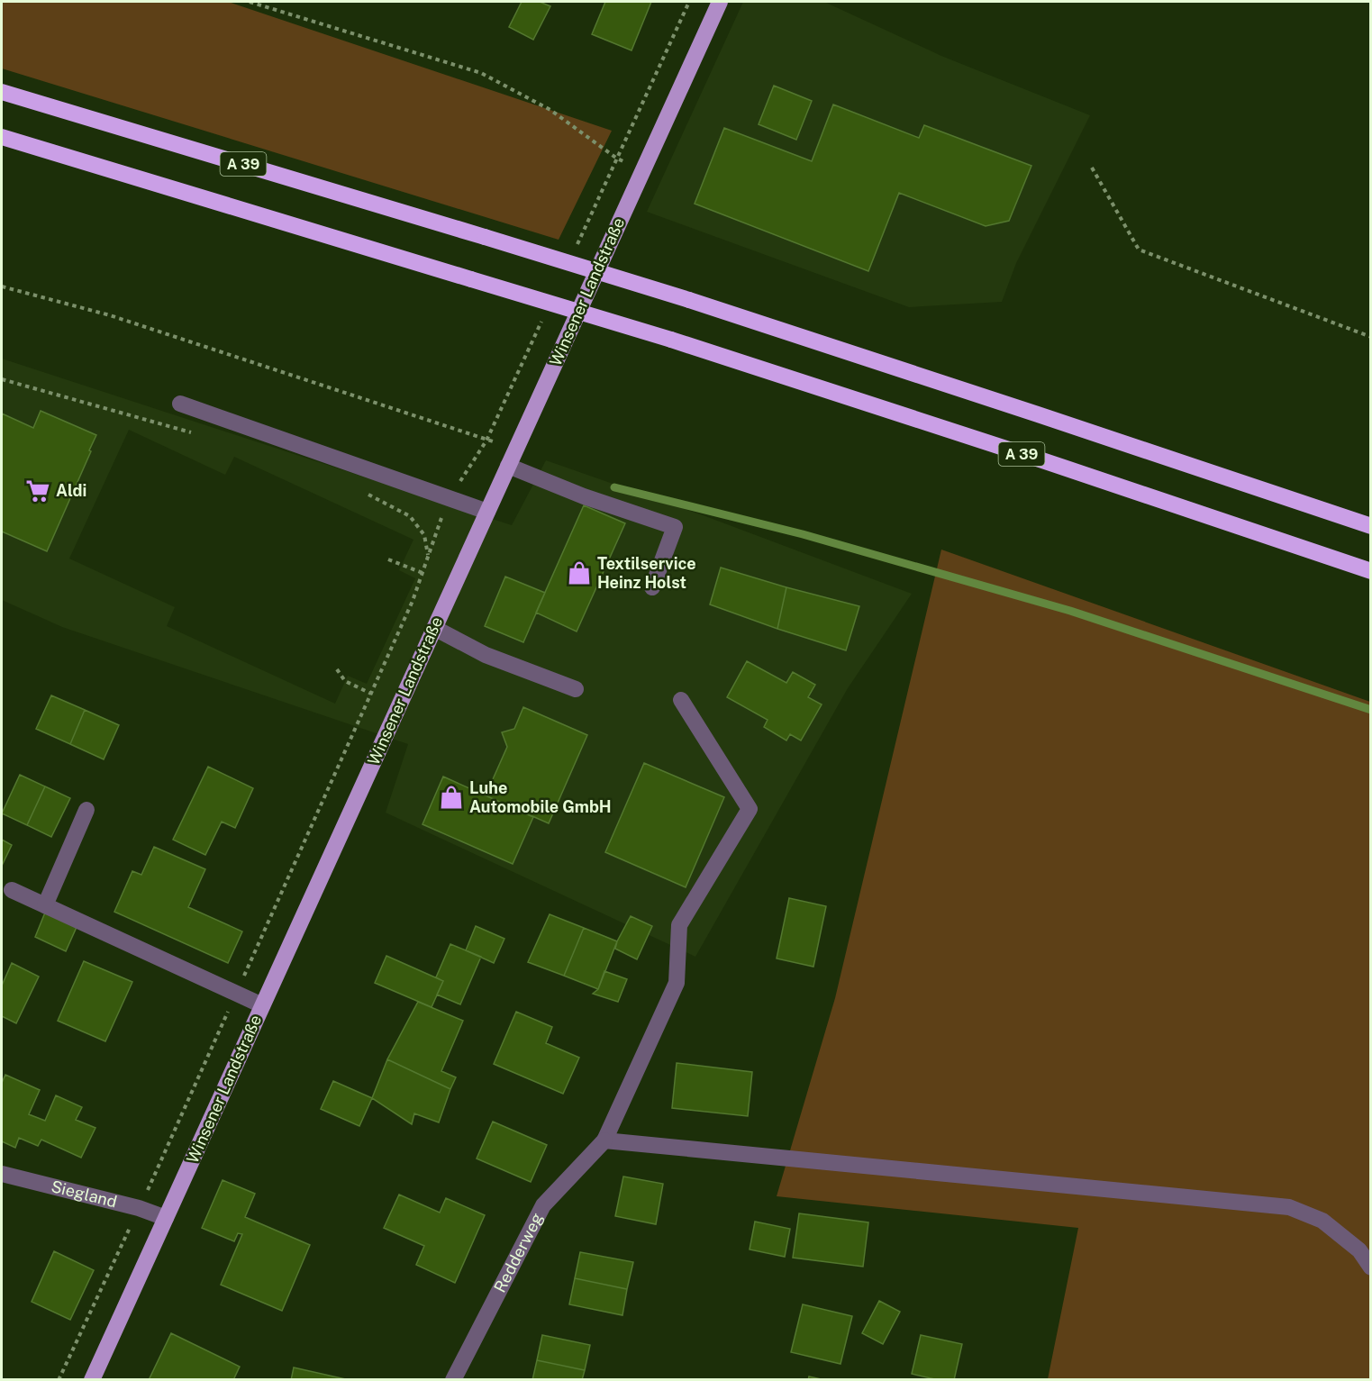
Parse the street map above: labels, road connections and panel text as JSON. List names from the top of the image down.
{
  "streets": {
    "highway": ["A 39"],
    "main road": ["Winsener Landstraße"],
    "street": ["Siegland", "Redderweg"]
  },
  "crossings": [
    ["Winsener Landstraße", "Siegland"]
  ],
  "places": {
    "supermarket": ["Aldi"],
    "shop": ["Textilservice Heinz Holst", "Luhe Automobile GmbH"]
  }
}
